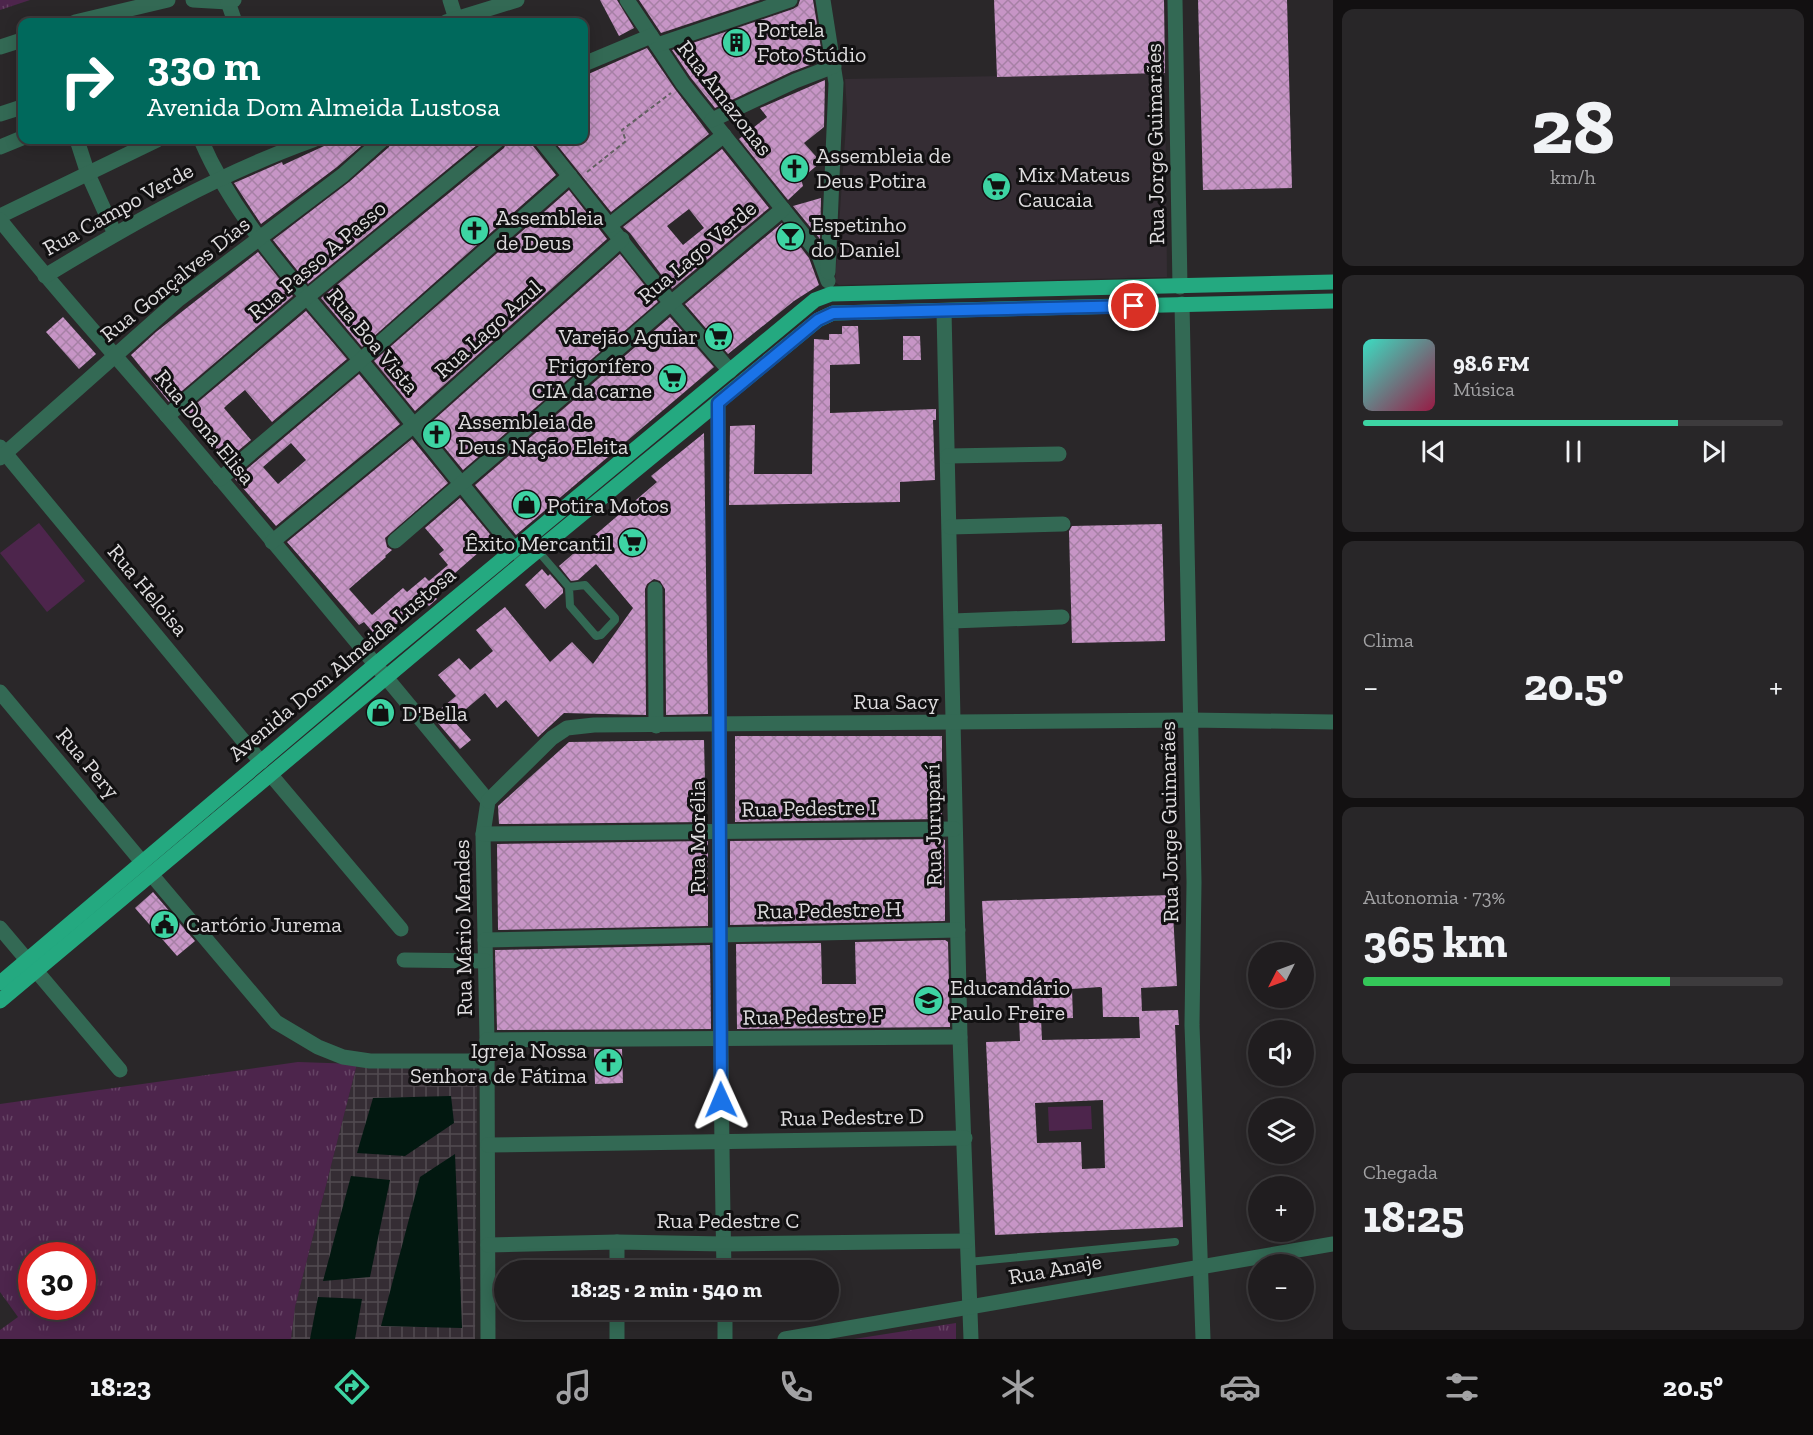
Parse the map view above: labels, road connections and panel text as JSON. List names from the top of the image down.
{
  "streets": {
    "main road": ["Avenida Dom Almeida Lustosa"],
    "street": [
      "Rua Amazonas",
      "Rua Jorge Guimarães",
      "Rua Campo Verde",
      "Rua Lago Verde",
      "Rua Passo A Passo",
      "Rua Gonçalves Días",
      "Rua Lago Azul",
      "Rua Boa Vista",
      "Rua Dona Elisa",
      "Rua Heloisa",
      "Rua Sacy",
      "Rua Pery",
      "Rua Pedestre I",
      "Rua Juruparí",
      "Rua Morélia",
      "Rua Pedestre H",
      "Rua Mário Mendes",
      "Rua Pedestre F",
      "Rua Pedestre D",
      "Rua Pedestre C",
      "Rua Anaje"
    ]
  },
  "crossings": [
    ["Rua Amazonas", "Rua Lago Verde"],
    ["Rua Amazonas", "Avenida Dom Almeida Lustosa"],
    ["Rua Jorge Guimarães", "Avenida Dom Almeida Lustosa"],
    ["Rua Jorge Guimarães", "Rua Sacy"],
    ["Rua Jorge Guimarães", "Rua Anaje"],
    ["Rua Campo Verde", "Rua Boa Vista"],
    ["Rua Campo Verde", "Rua Dona Elisa"],
    ["Rua Lago Verde", "Rua Boa Vista"],
    ["Rua Passo A Passo", "Rua Boa Vista"],
    ["Rua Passo A Passo", "Rua Dona Elisa"],
    ["Rua Gonçalves Días", "Rua Boa Vista"],
    ["Rua Gonçalves Días", "Rua Dona Elisa"],
    ["Rua Gonçalves Días", "Rua Heloisa"],
    ["Rua Lago Azul", "Rua Boa Vista"],
    ["Rua Lago Azul", "Rua Dona Elisa"],
    ["Rua Boa Vista", "Avenida Dom Almeida Lustosa"],
    ["Rua Dona Elisa", "Avenida Dom Almeida Lustosa"],
    ["Rua Heloisa", "Avenida Dom Almeida Lustosa"],
    ["Avenida Dom Almeida Lustosa", "Rua Pery"],
    ["Avenida Dom Almeida Lustosa", "Rua Juruparí"],
    ["Avenida Dom Almeida Lustosa", "Rua Morélia"],
    ["Rua Sacy", "Rua Juruparí"],
    ["Rua Sacy", "Rua Morélia"],
    ["Rua Sacy", "Rua Mário Mendes"],
    ["Rua Pery", "Rua Mário Mendes"],
    ["Rua Pedestre I", "Rua Juruparí"],
    ["Rua Pedestre I", "Rua Morélia"],
    ["Rua Pedestre I", "Rua Mário Mendes"],
    ["Rua Juruparí", "Rua Pedestre H"],
    ["Rua Juruparí", "Rua Pedestre F"],
    ["Rua Juruparí", "Rua Pedestre D"],
    ["Rua Juruparí", "Rua Pedestre C"],
    ["Rua Juruparí", "Rua Anaje"],
    ["Rua Morélia", "Rua Pedestre H"],
    ["Rua Morélia", "Rua Pedestre F"],
    ["Rua Morélia", "Rua Pedestre D"],
    ["Rua Morélia", "Rua Pedestre C"],
    ["Rua Pedestre H", "Rua Mário Mendes"],
    ["Rua Mário Mendes", "Rua Pedestre F"],
    ["Rua Mário Mendes", "Rua Pedestre D"],
    ["Rua Mário Mendes", "Rua Pedestre C"]
  ],
  "places": {
    "building": ["Portela Foto Stúdio"],
    "church": [
      "Assembleia de Deus Potira",
      "Assembleia de Deus",
      "Assembleia de Deus Nação Eleita",
      "Igreja Nossa Senhora de Fátima"
    ],
    "supermarket": [
      "Mix Mateus Caucaia",
      "Varejão Aguiar",
      "Frigorífero CIA da carne",
      "Êxito Mercantil"
    ],
    "bar": ["Espetinho do Daniel"],
    "shop": ["Potira Motos", "D'Bella"],
    "public building": ["Cartório Jurema"],
    "school or university": ["Educandário Paulo Freire"]
  },
  "north": "bottom left",
  "page": {
    "tile": [
      ["28", "km/h"],
      "Clima",
      ["Autonomia · 73%", "365 km"],
      ["Chegada", "18:25"]
    ],
    "turn": ["330 m", "Avenida Dom Almeida Lustosa"],
    "song": ["98.6 FM", "Música"],
    "heat": ["−", "20.5°", "+"],
    "map_buttons": ["+", "−"],
    "limit": "30",
    "trip": "18:25 · 2 min · 540 m",
    "tabs": ["18:23", "20.5°"]
  }
}
